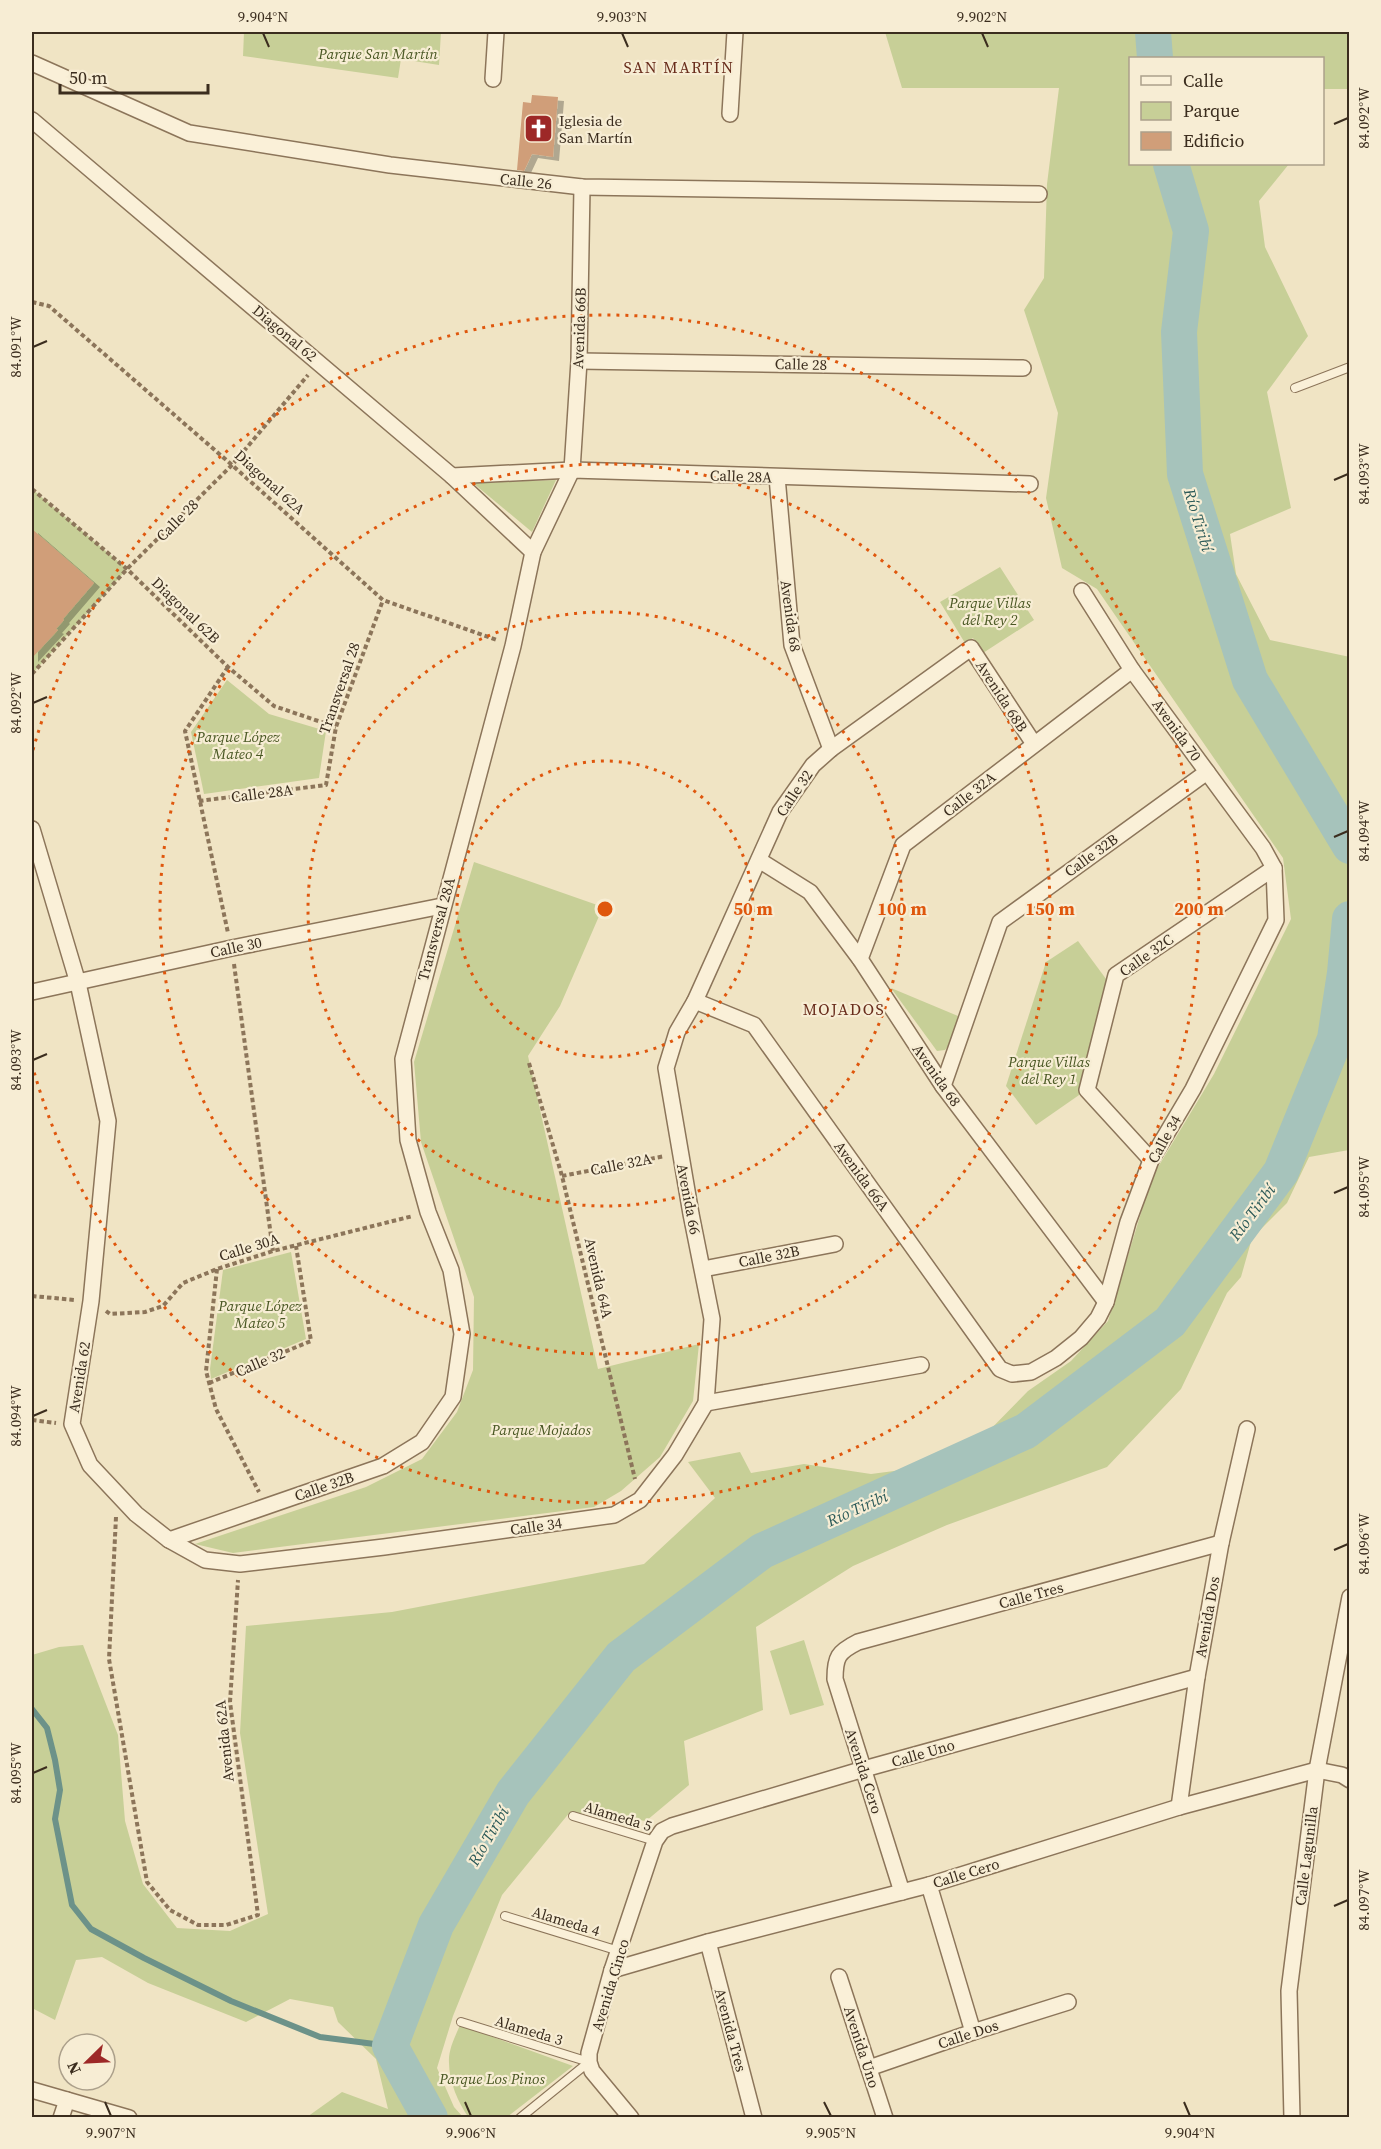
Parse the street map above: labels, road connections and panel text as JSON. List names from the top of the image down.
{
  "streets": {
    "street": [
      "Calle 26",
      "Avenida 66B",
      "Diagonal 62",
      "Calle 28",
      "Calle 28A",
      "Avenida 68",
      "Avenida 68B",
      "Avenida 70",
      "Calle 32",
      "Calle 32A",
      "Calle 32B",
      "Transversal 28A",
      "Calle 30",
      "Calle 32C",
      "Calle 34",
      "Avenida 66A",
      "Avenida 66",
      "Avenida 62",
      "Calle Tres",
      "Avenida Dos",
      "Calle Uno",
      "Avenida Cero",
      "Calle Lagunilla",
      "Calle Cero",
      "Avenida Cinco",
      "Avenida Tres",
      "Calle Dos",
      "Avenida Uno"
    ],
    "lane": ["Alameda 5", "Alameda 4", "Alameda 3"],
    "path": [
      "Diagonal 62A",
      "Diagonal 62B",
      "Transversal 28",
      "Calle 30A",
      "Avenida 64A",
      "Avenida 62A"
    ]
  },
  "crossings": [
    ["Calle 26", "Avenida 66B"],
    ["Avenida 66B", "Calle 28"],
    ["Avenida 66B", "Calle 28A"],
    ["Avenida 66B", "Transversal 28A"],
    ["Diagonal 62", "Calle 28"],
    ["Diagonal 62", "Calle 28A"],
    ["Diagonal 62", "Transversal 28A"],
    ["Calle 28", "Diagonal 62A"],
    ["Calle 28", "Diagonal 62B"],
    ["Calle 28A", "Avenida 68"],
    ["Calle 28A", "Transversal 28"],
    ["Calle 28A", "Transversal 28A"],
    ["Diagonal 62A", "Transversal 28"],
    ["Diagonal 62A", "Transversal 28A"],
    ["Diagonal 62B", "Transversal 28"],
    ["Avenida 68", "Calle 32"],
    ["Avenida 68", "Calle 32A"],
    ["Avenida 68", "Calle 32B"],
    ["Avenida 68", "Calle 34"],
    ["Avenida 68B", "Calle 32"],
    ["Avenida 68B", "Calle 32A"],
    ["Avenida 70", "Calle 32A"],
    ["Avenida 70", "Calle 32B"],
    ["Avenida 70", "Calle 32C"],
    ["Avenida 70", "Calle 34"],
    ["Calle 32", "Avenida 66A"],
    ["Calle 32", "Avenida 66"],
    ["Calle 32", "Calle 30A"],
    ["Calle 32A", "Avenida 66"],
    ["Calle 32A", "Avenida 64A"],
    ["Calle 32B", "Transversal 28A"],
    ["Calle 32B", "Calle 34"],
    ["Calle 32B", "Avenida 66"],
    ["Transversal 28A", "Calle 30"],
    ["Transversal 28A", "Calle 30A"],
    ["Calle 30", "Avenida 62"],
    ["Calle 32C", "Calle 34"],
    ["Calle 34", "Avenida 66A"],
    ["Calle 34", "Avenida 66"],
    ["Calle 34", "Avenida 64A"],
    ["Calle 34", "Avenida 62"],
    ["Calle 34", "Avenida 62A"],
    ["Avenida 66A", "Avenida 66"],
    ["Calle 30A", "Avenida 62"],
    ["Avenida 62", "Avenida 62A"],
    ["Calle Tres", "Avenida Dos"],
    ["Calle Tres", "Avenida Cero"],
    ["Avenida Dos", "Calle Uno"],
    ["Avenida Dos", "Calle Cero"],
    ["Calle Uno", "Avenida Cero"],
    ["Calle Uno", "Alameda 5"],
    ["Calle Uno", "Avenida Cinco"],
    ["Avenida Cero", "Calle Cero"],
    ["Alameda 5", "Avenida Cinco"],
    ["Calle Lagunilla", "Calle Cero"],
    ["Calle Cero", "Avenida Cinco"],
    ["Calle Cero", "Avenida Tres"],
    ["Alameda 4", "Avenida Cinco"],
    ["Avenida Cinco", "Alameda 3"],
    ["Calle Dos", "Avenida Uno"]
  ],
  "districts": ["SAN MARTÍN", "MOJADOS"],
  "water": ["Río Tiribí"],
  "parks": [
    "Parque San Martín",
    "Parque Villas del Rey 2",
    "Parque López Mateo 4",
    "Parque Villas del Rey 1",
    "Parque López Mateo 5",
    "Parque Mojados",
    "Parque Los Pinos"
  ],
  "places": {
    "church": ["Iglesia de San Martín"]
  },
  "legend": ["Calle", "Parque", "Edificio"],
  "scale_bar": "50 m",
  "north": "bottom left",
  "coordinates": [
    "9.904°N",
    "9.903°N",
    "9.902°N",
    "84.092°W",
    "84.091°W",
    "84.093°W",
    "84.094°W",
    "84.095°W",
    "84.096°W",
    "84.097°W",
    "9.907°N",
    "9.906°N",
    "9.905°N"
  ],
  "rings": [
    "50 m",
    "100 m",
    "150 m",
    "200 m"
  ]
}
